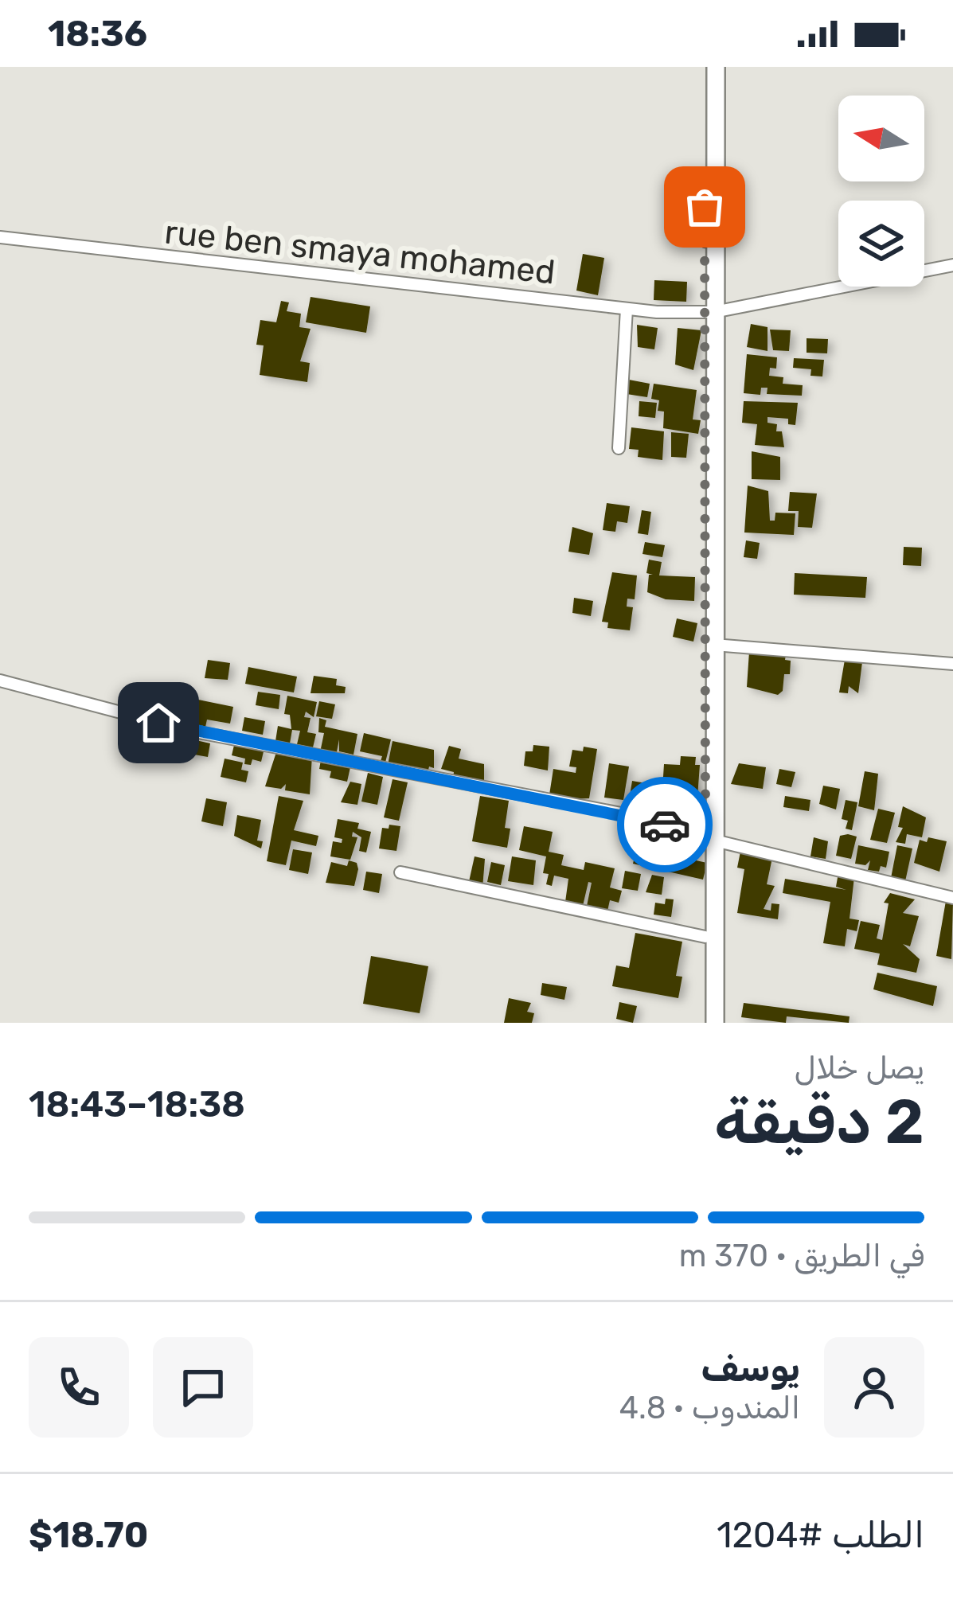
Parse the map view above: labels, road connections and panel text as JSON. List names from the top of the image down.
{
  "streets": {
    "street": ["rue ben smaya mohamed"]
  },
  "north": "left",
  "page": {
    "status": "18:36",
    "heading": ["2 دقيقة", "يصل خلال", "18:38–18:43"],
    "panel": [
      "يوسف",
      "المندوب · 4.8",
      "الطلب #1204",
      "$18.70"
    ],
    "bar": "في الطريق · 370 m"
  }
}
